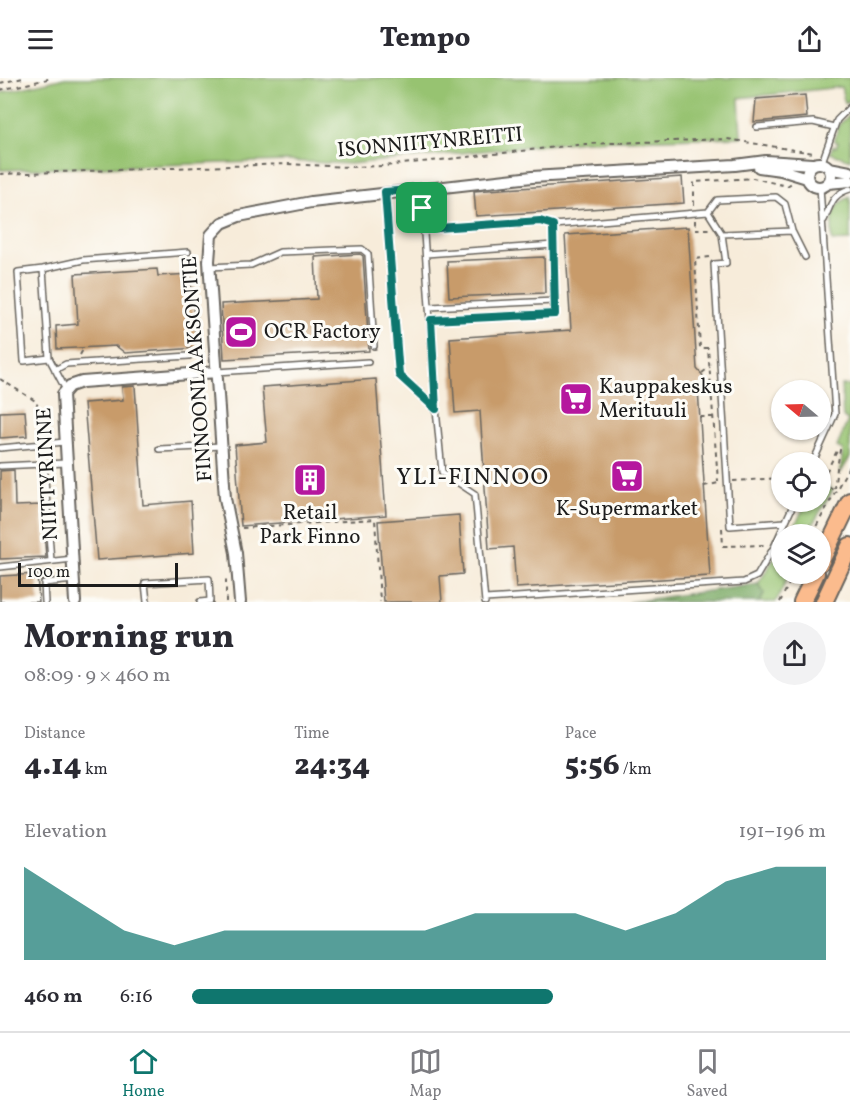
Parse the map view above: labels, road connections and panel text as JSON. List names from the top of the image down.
{
  "streets": {
    "street": ["FINNOONLAAKSONTIE", "NIITTYRINNE"],
    "path": ["ISONNIITYNREITTI"]
  },
  "crossings": [
    ["ISONNIITYNREITTI", "FINNOONLAAKSONTIE"],
    ["FINNOONLAAKSONTIE", "NIITTYRINNE"]
  ],
  "districts": ["YLI-FINNOO"],
  "places": {
    "sports": ["OCR Factory"],
    "supermarket": ["Kauppakeskus Merituuli", "K-Supermarket"],
    "building": ["Retail Park Finno"]
  },
  "scale_bar": "100 m",
  "north": "left",
  "page": {
    "header": "Tempo",
    "scale": "100 m",
    "heading": ["Morning run", "08:09 · 9 × 460 m"],
    "stats": [
      ["Distance", "4.14 km"],
      ["Time", "24:34"],
      ["Pace", "5:56 /km"]
    ],
    "chart": ["Elevation", "191–196 m"],
    "list": [
      {
        "name": "460 m",
        "note": "6:16"
      }
    ],
    "tabs": ["Home", "Map", "Saved"]
  }
}
